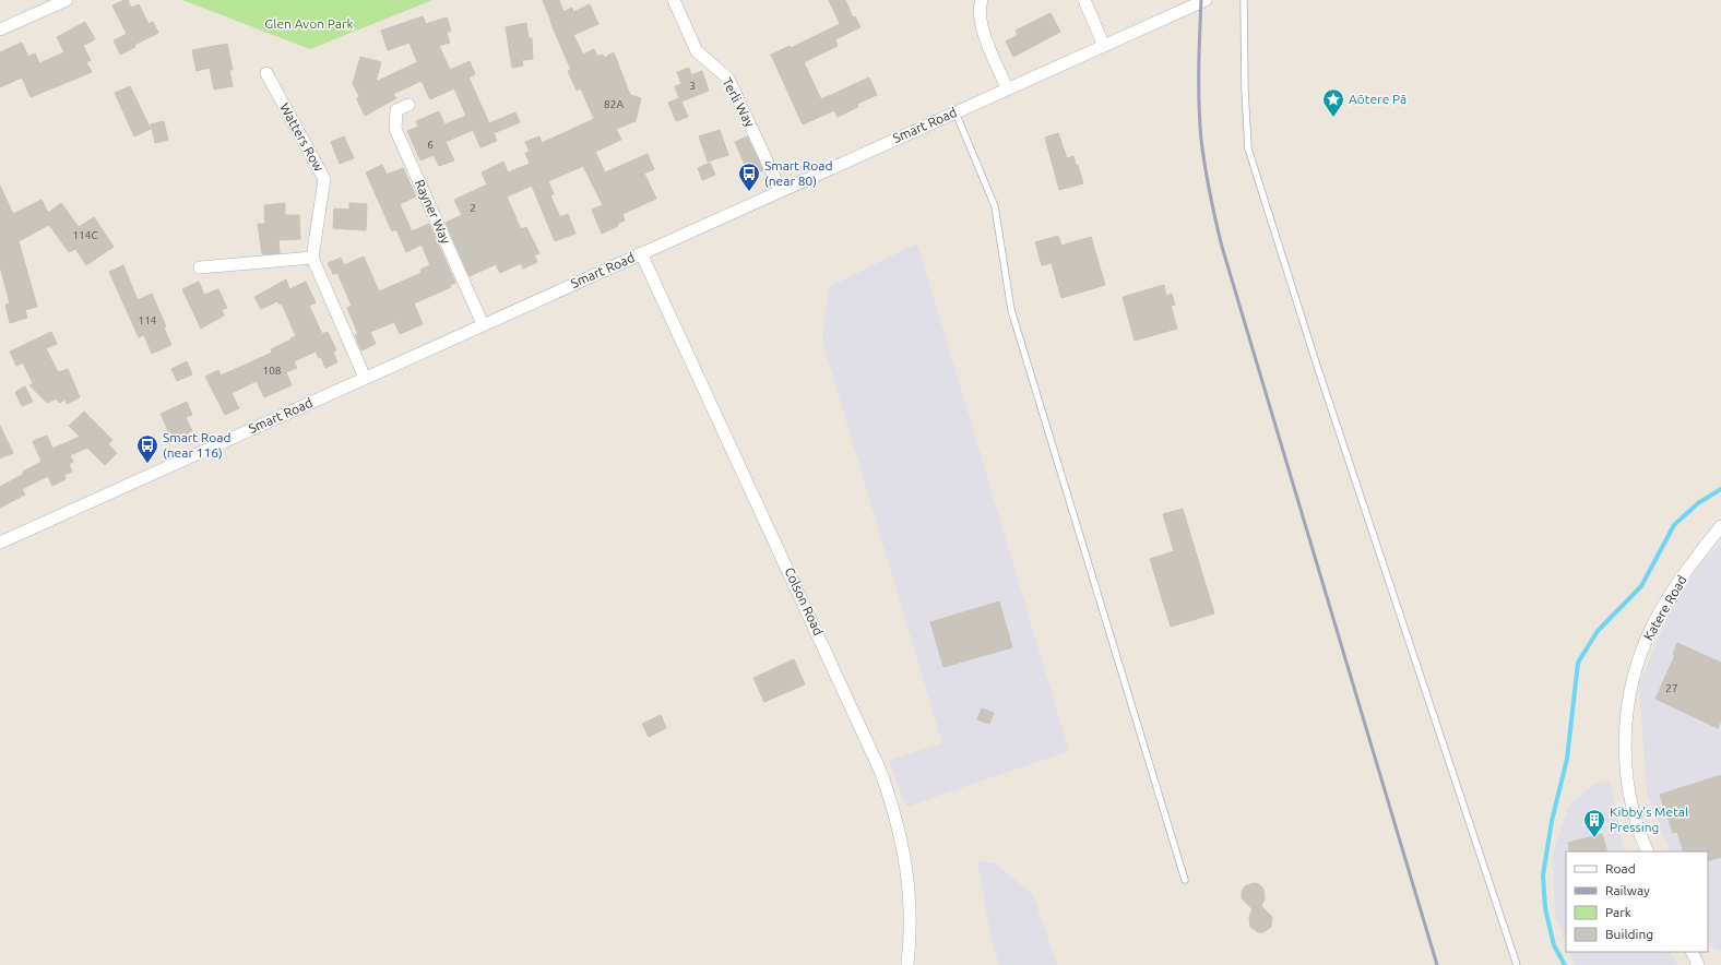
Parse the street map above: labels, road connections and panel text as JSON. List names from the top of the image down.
{
  "streets": {
    "street": [
      "Terli Way",
      "Smart Road",
      "Watters Row",
      "Rayner Way",
      "Colson Road",
      "Katere Road"
    ]
  },
  "crossings": [
    ["Terli Way", "Smart Road"],
    ["Smart Road", "Rayner Way"],
    ["Smart Road", "Colson Road"]
  ],
  "parks": ["Glen Avon Park"],
  "places": {
    "place": ["Aōtere Pā"],
    "bus stop": ["Smart Road (near 80)", "Smart Road (near 116)"],
    "building": ["Kibby's Metal Pressing"]
  },
  "house_numbers": [
    "3",
    "82A",
    "6",
    "2",
    "114C",
    "114",
    "108",
    "27"
  ],
  "legend": [
    "Road",
    "Railway",
    "Park",
    "Building"
  ]
}
